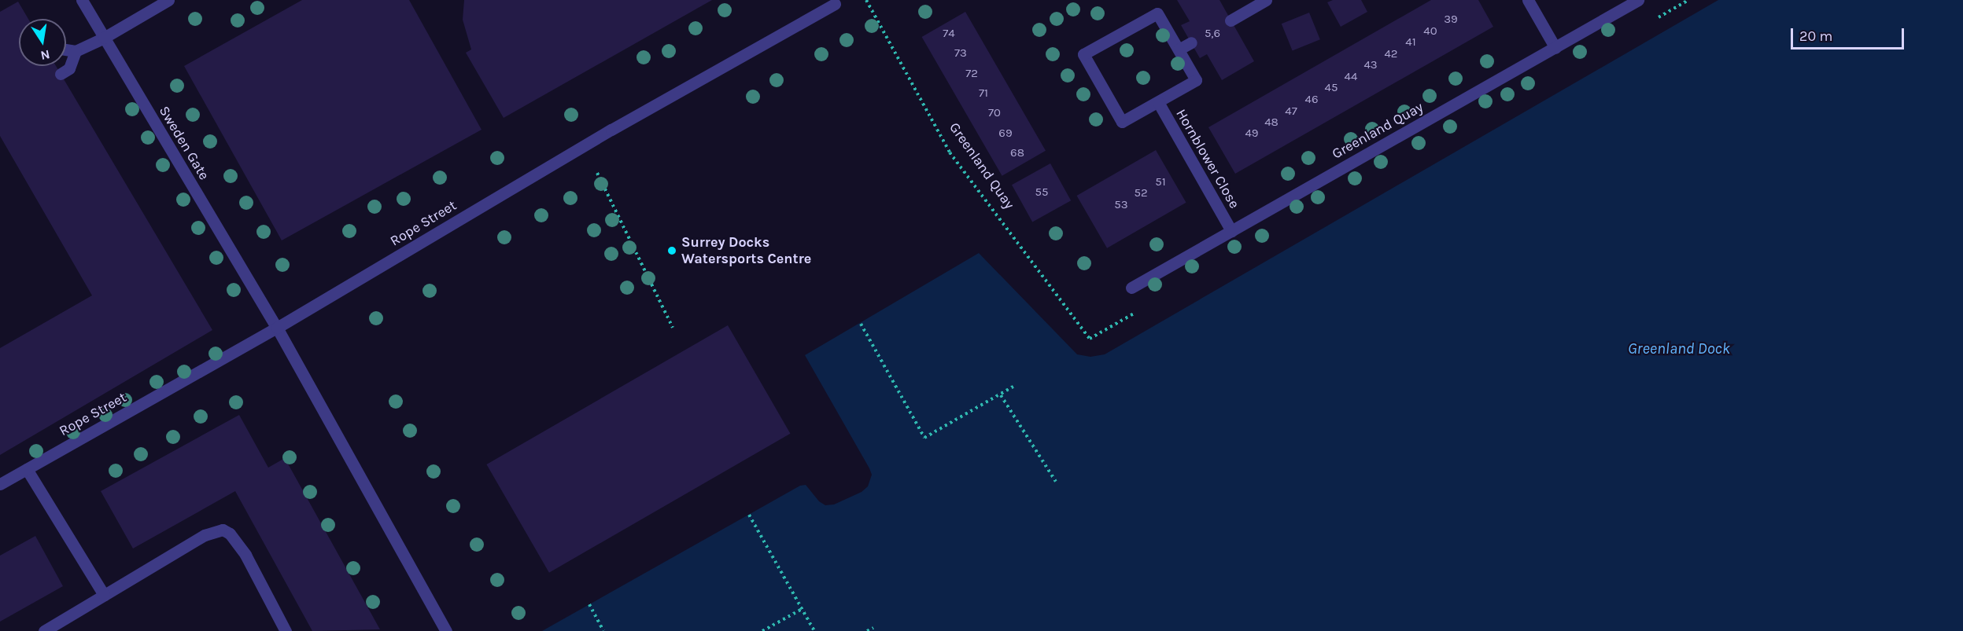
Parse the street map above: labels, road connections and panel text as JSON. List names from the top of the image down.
{
  "streets": {
    "street": [
      "Greenland Quay",
      "Sweden Gate",
      "Hornblower Close",
      "Rope Street"
    ]
  },
  "crossings": [
    ["Greenland Quay", "Hornblower Close"],
    ["Sweden Gate", "Rope Street"]
  ],
  "water": ["Greenland Dock"],
  "places": ["Surrey Docks Watersports Centre"],
  "house_numbers": [
    "39",
    "40",
    "74",
    "5,6",
    "41",
    "73",
    "42",
    "43",
    "72",
    "44",
    "45",
    "71",
    "46",
    "47",
    "70",
    "48",
    "69",
    "49",
    "68",
    "51",
    "55",
    "52",
    "53"
  ],
  "scale_bar": "20 m",
  "north": "bottom"
}
